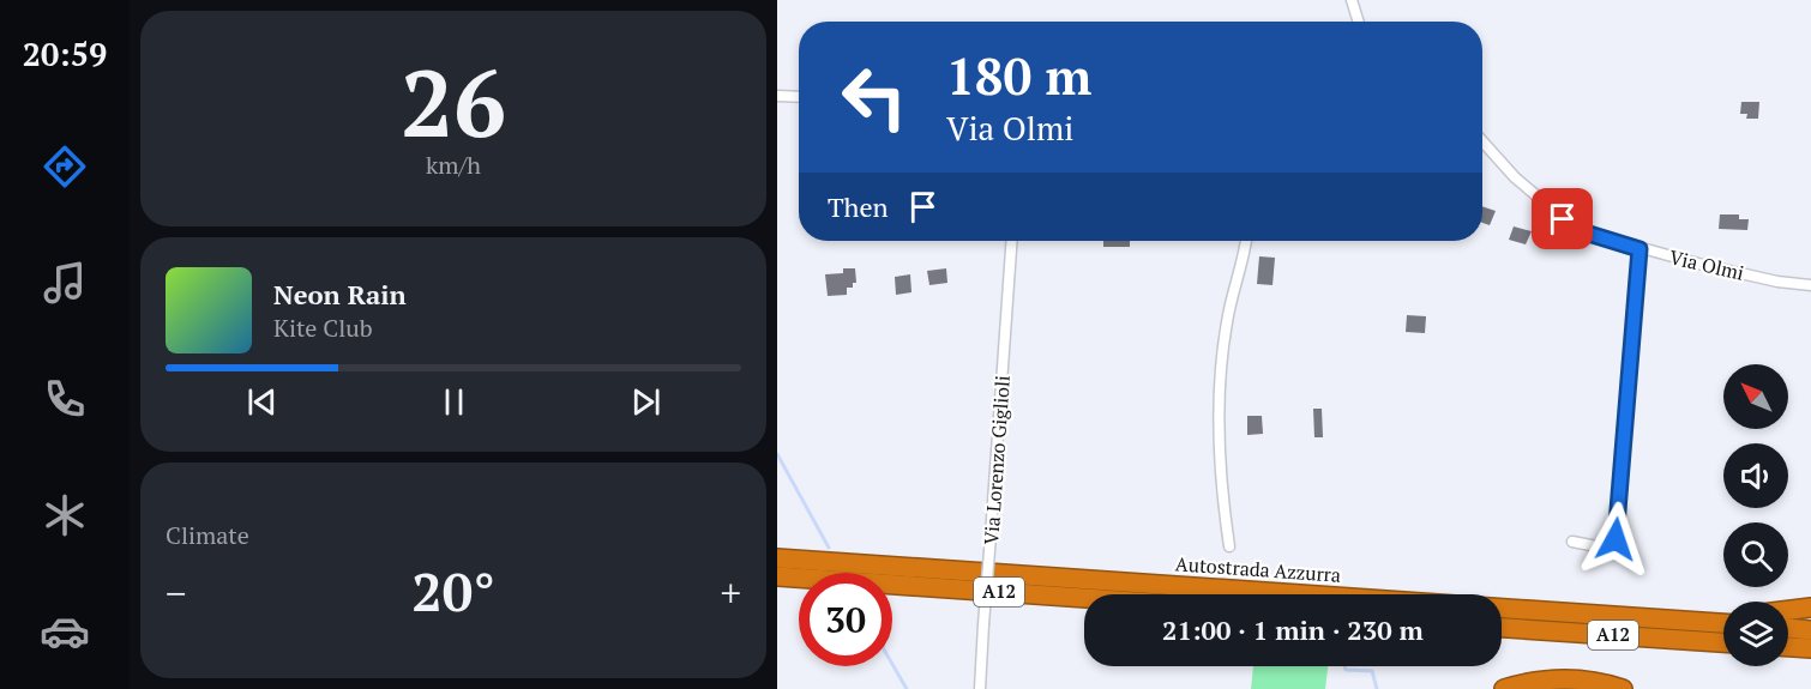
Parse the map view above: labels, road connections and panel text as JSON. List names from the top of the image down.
{
  "streets": {
    "highway": ["Autostrada Azzurra", "A12"],
    "street": ["Via Olmi", "Via Lorenzo Giglioli"]
  },
  "north": "top left",
  "page": {
    "tabs": "20:59",
    "tile": [
      ["26", "km/h"],
      "Climate"
    ],
    "turn": ["180 m", "Via Olmi"],
    "then": "Then",
    "song": ["Neon Rain", "Kite Club"],
    "heat": ["−", "20°", "+"],
    "limit": "30",
    "trip": "21:00 · 1 min · 230 m"
  }
}
